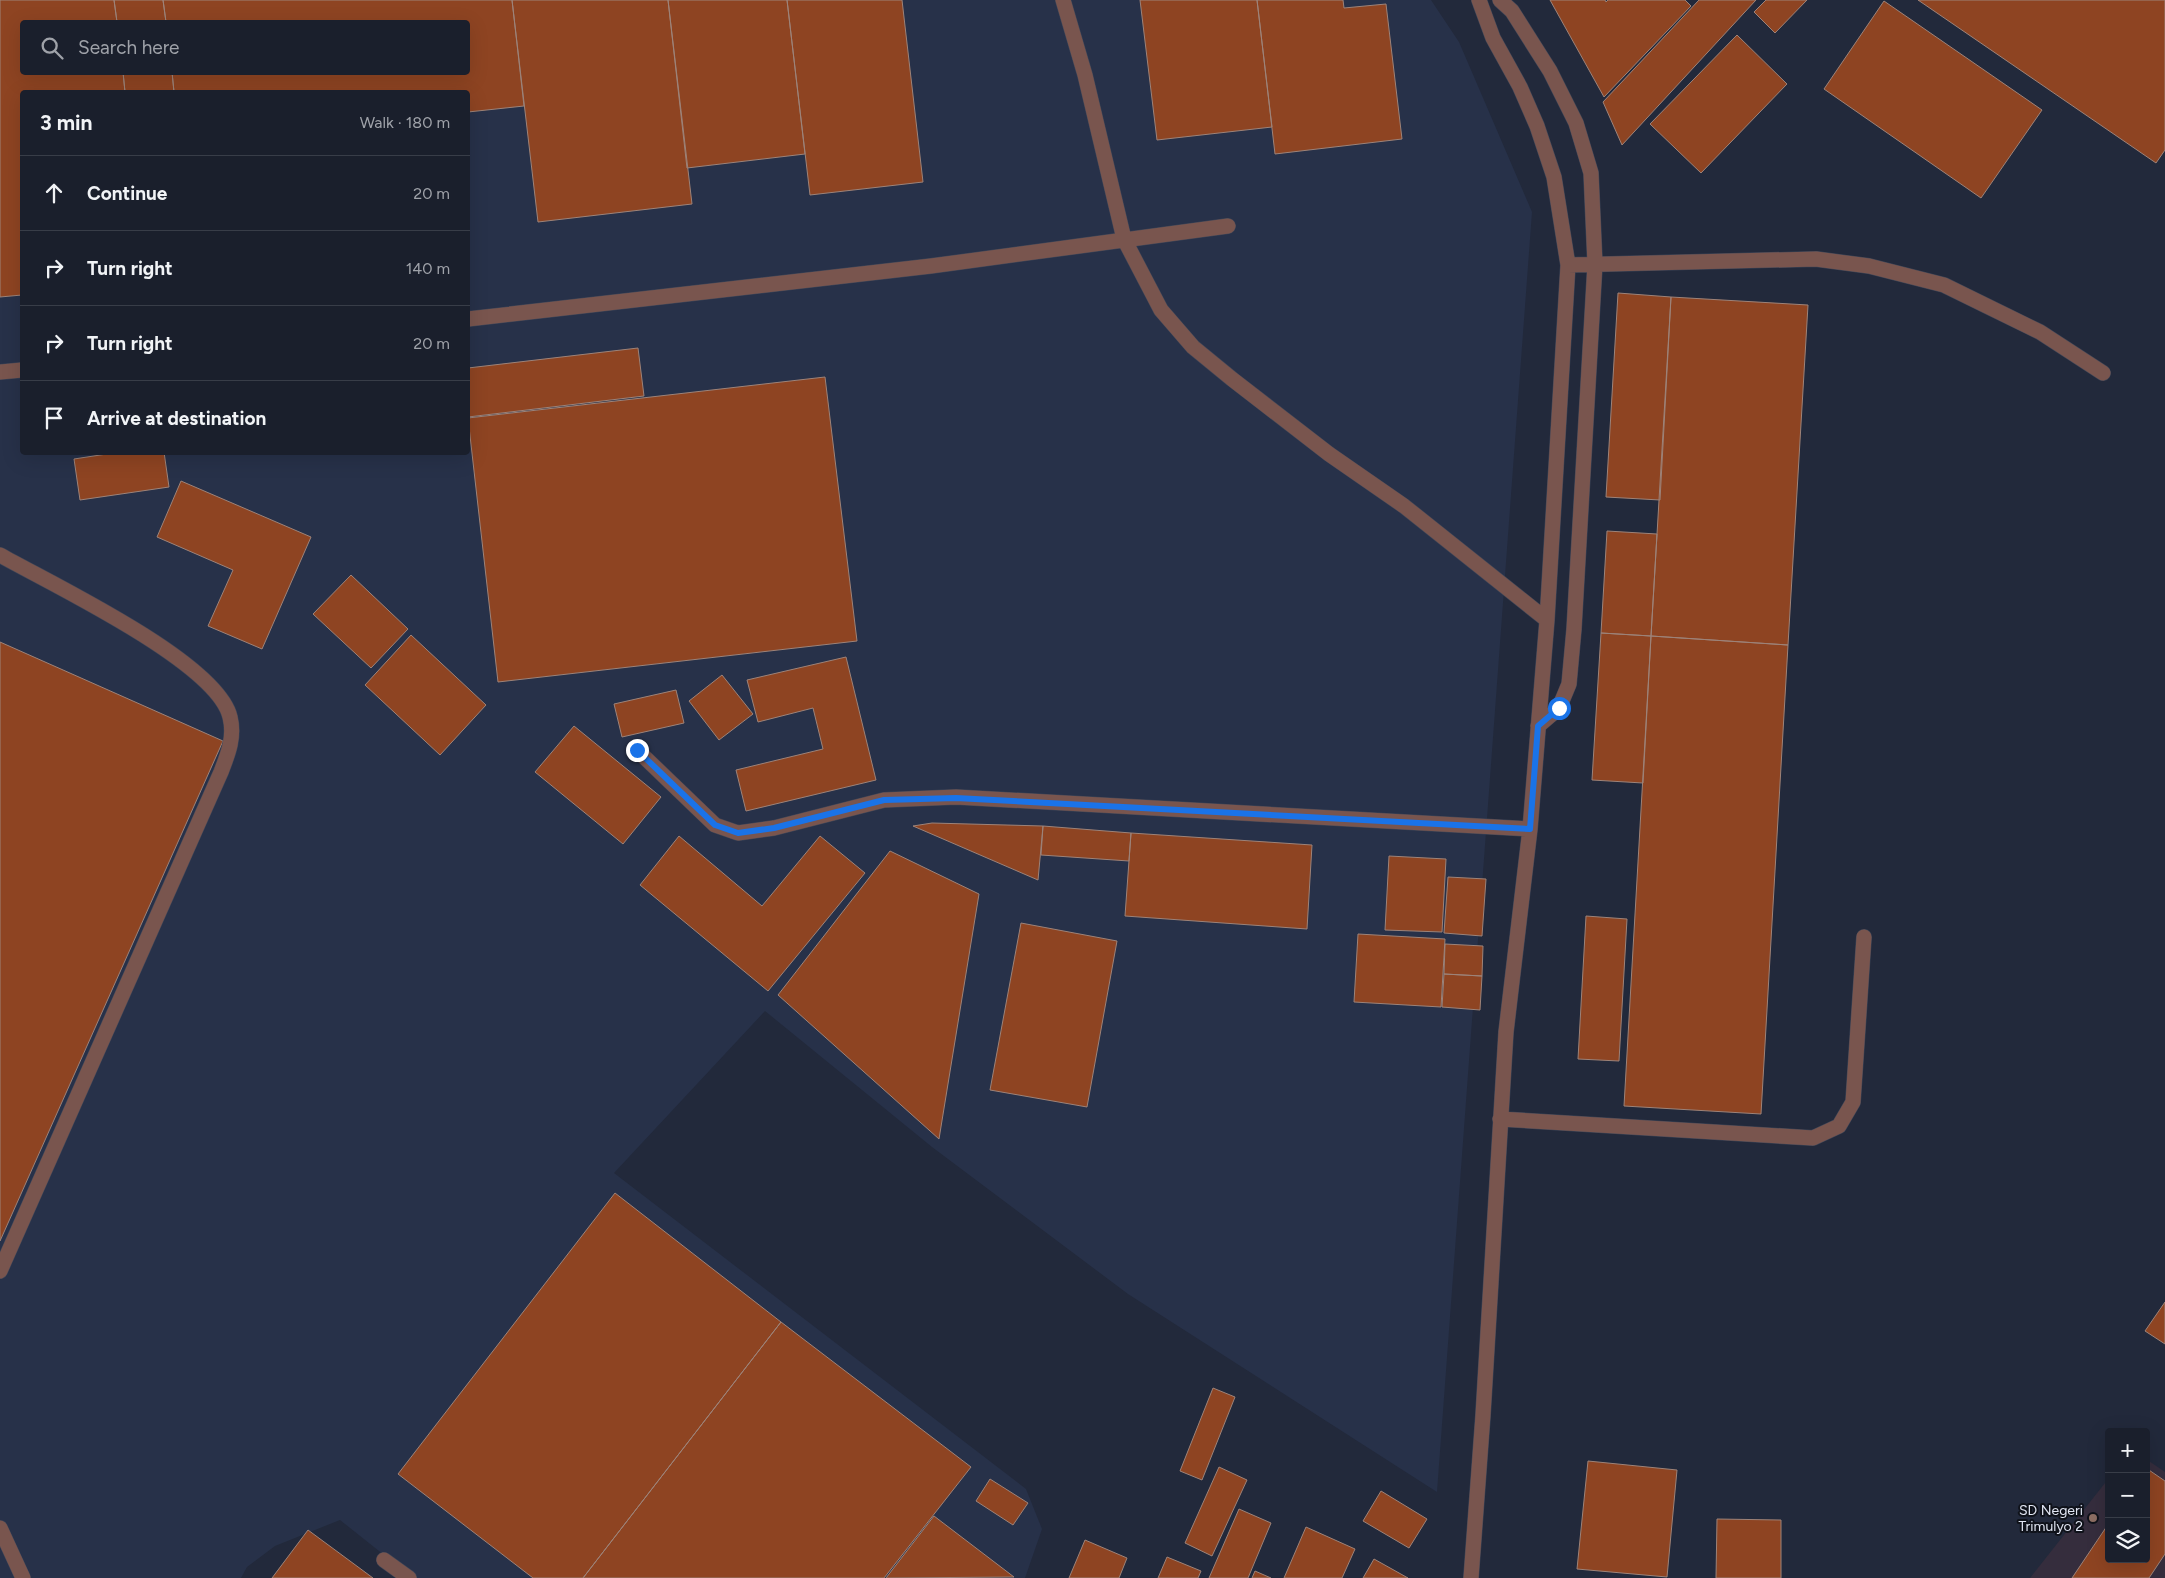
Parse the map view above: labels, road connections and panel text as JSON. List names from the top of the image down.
{
  "places": ["SD Negeri Trimulyo 2"],
  "page": {
    "search": "Search here",
    "heading": ["3 min", "Walk · 180 m"],
    "list": [
      ["Continue", "20 m"],
      ["Turn right", "140 m"],
      ["Turn right", "20 m"],
      "Arrive at destination"
    ],
    "map_buttons": ["+", "−"]
  }
}
